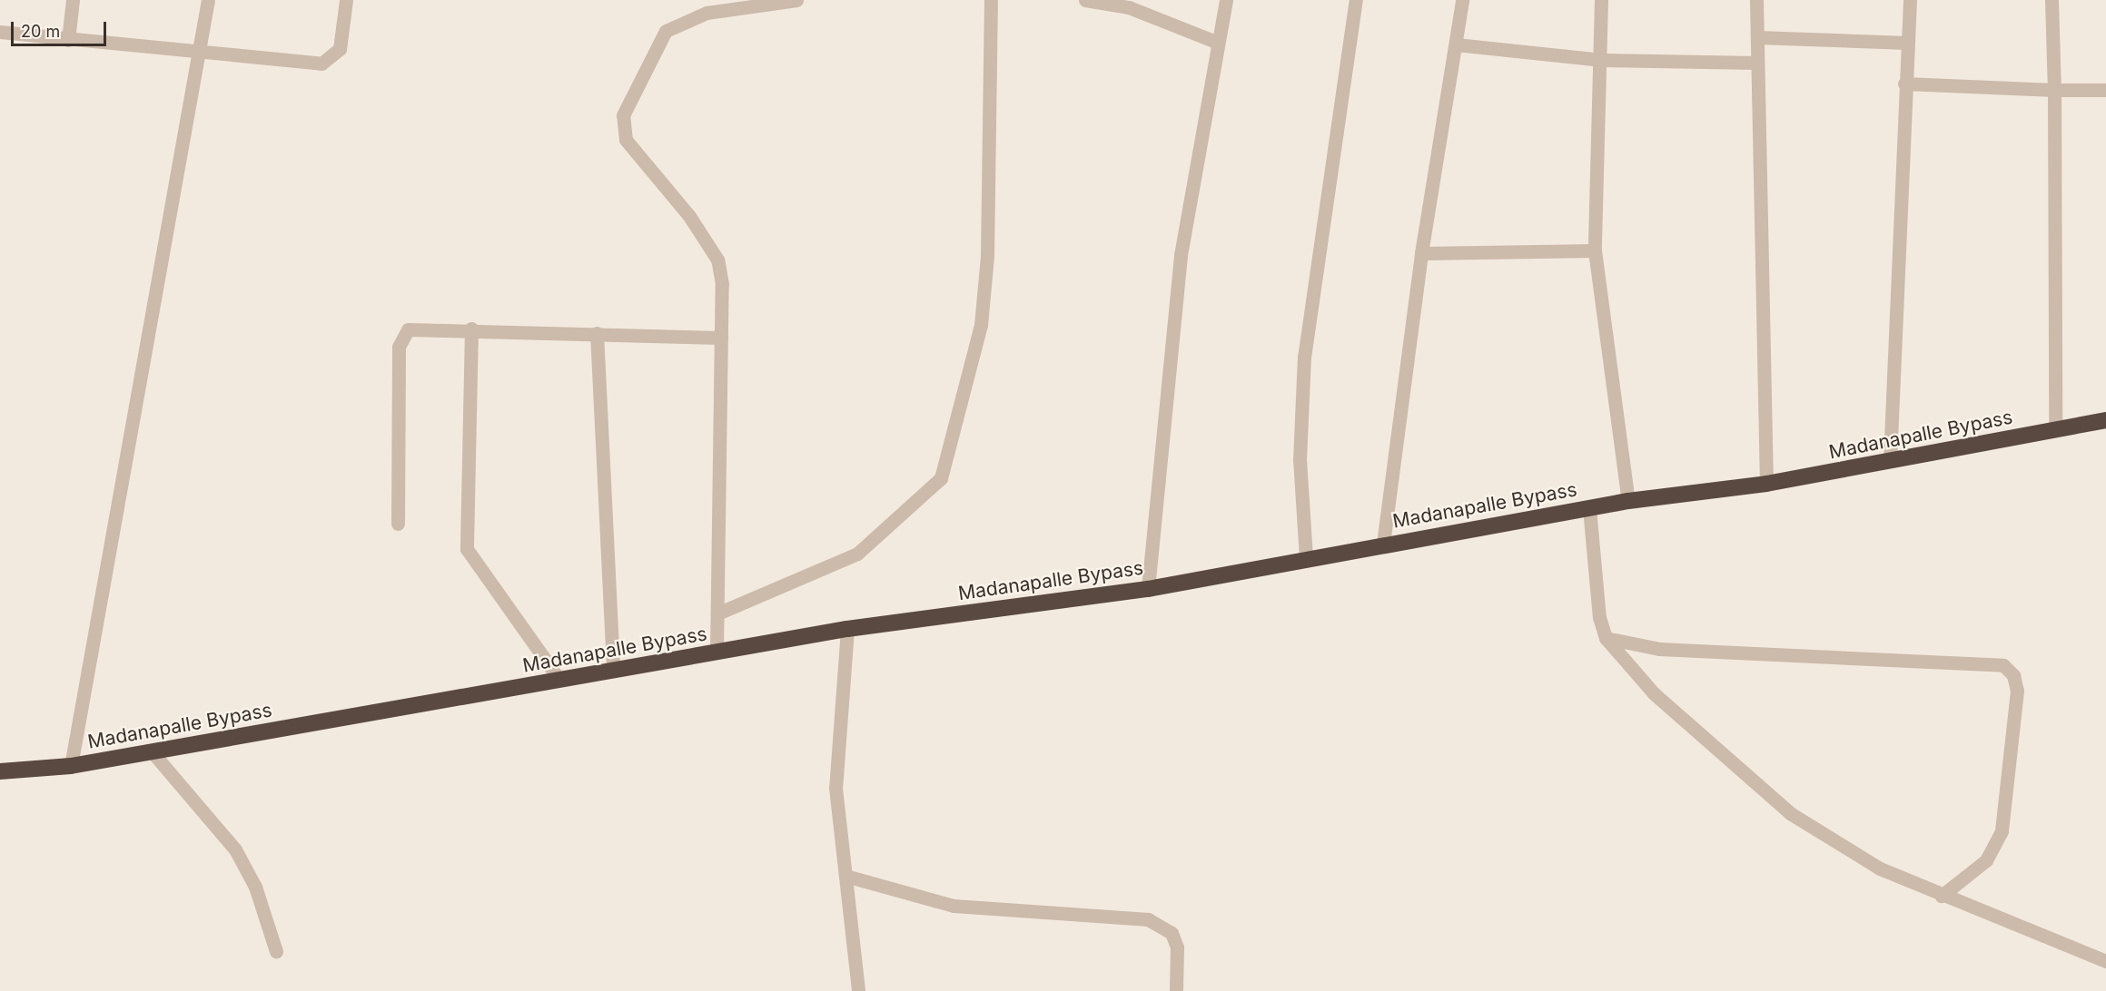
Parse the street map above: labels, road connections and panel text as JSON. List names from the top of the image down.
{
  "streets": {
    "highway": ["Madanapalle Bypass"]
  },
  "scale_bar": "20 m"
}
